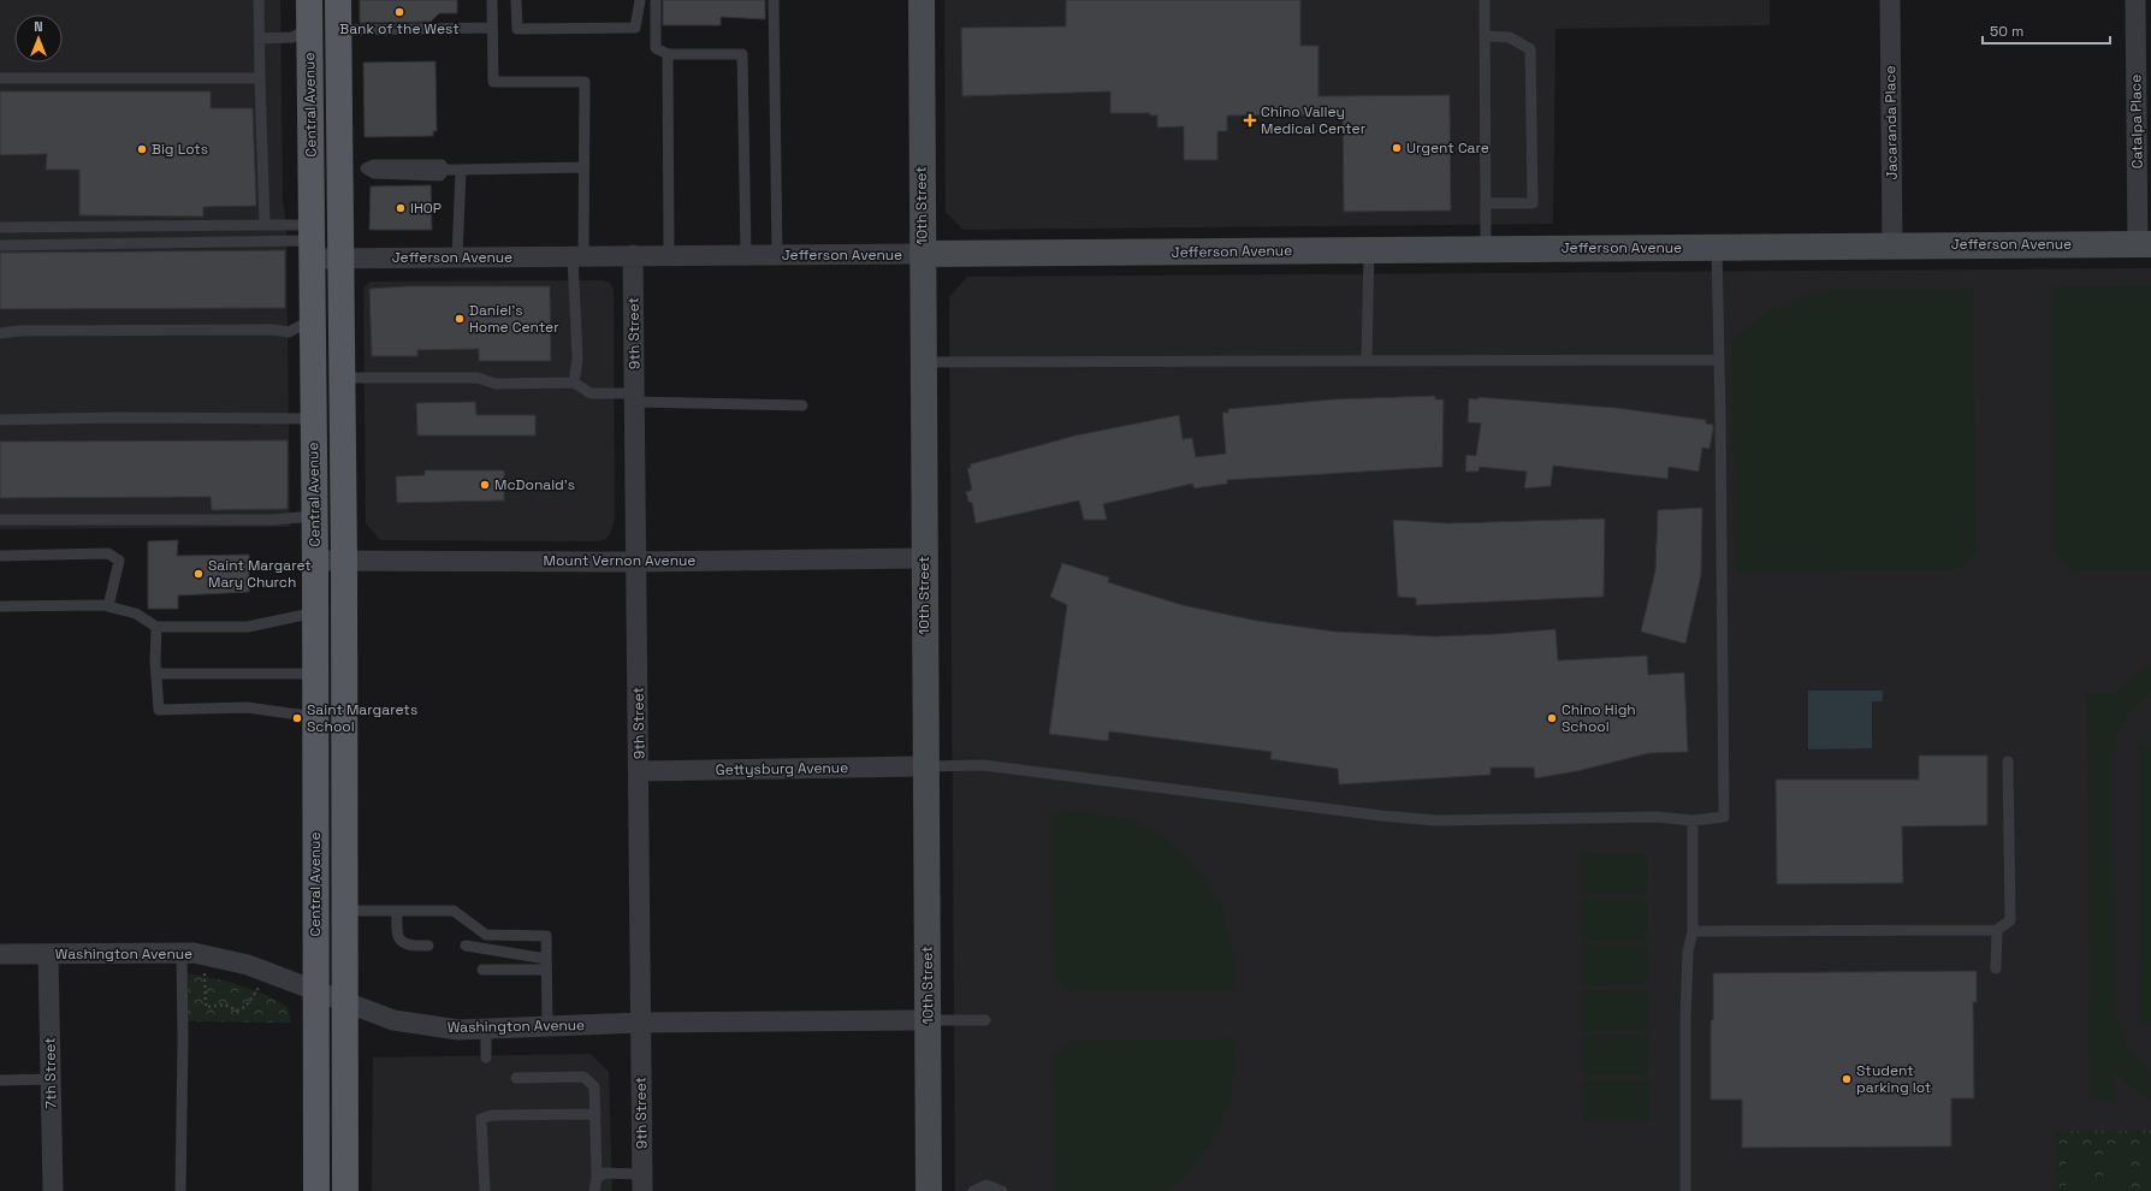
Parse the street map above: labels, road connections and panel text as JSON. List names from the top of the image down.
{
  "streets": {
    "main road": ["Central Avenue"],
    "street": [
      "Catalpa Place",
      "Jacaranda Place",
      "10th Street",
      "Jefferson Avenue",
      "9th Street",
      "Mount Vernon Avenue",
      "Gettysburg Avenue",
      "Washington Avenue",
      "7th Street"
    ]
  },
  "crossings": [
    ["Central Avenue", "Jefferson Avenue"],
    ["Central Avenue", "Mount Vernon Avenue"],
    ["Central Avenue", "Washington Avenue"],
    ["Catalpa Place", "Jefferson Avenue"],
    ["Jacaranda Place", "Jefferson Avenue"],
    ["10th Street", "Jefferson Avenue"],
    ["10th Street", "Mount Vernon Avenue"],
    ["10th Street", "Gettysburg Avenue"],
    ["10th Street", "Washington Avenue"],
    ["Jefferson Avenue", "9th Street"],
    ["9th Street", "Mount Vernon Avenue"],
    ["9th Street", "Gettysburg Avenue"],
    ["9th Street", "Washington Avenue"],
    ["Washington Avenue", "7th Street"]
  ],
  "places": {
    "other": [
      "Bank of the West",
      "Urgent Care",
      "Big Lots",
      "IHOP",
      "Daniel’s Home Center",
      "McDonald's",
      "Saint Margaret Mary Church",
      "Saint Margarets School",
      "Chino High School",
      "Student parking lot"
    ],
    "health": ["Chino Valley Medical Center"]
  },
  "scale_bar": "50 m",
  "north": "top"
}
